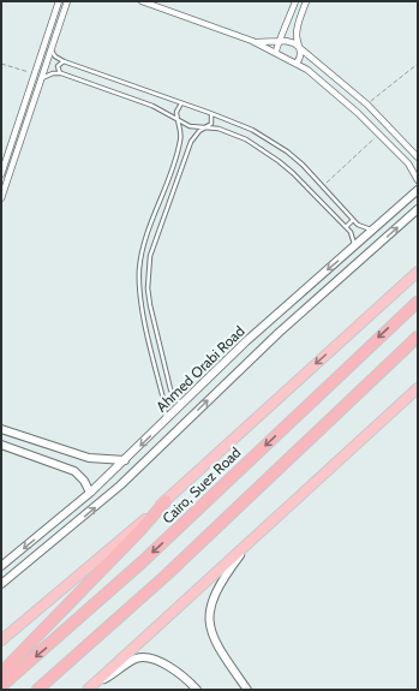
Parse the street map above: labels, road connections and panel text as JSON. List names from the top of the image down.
{
  "streets": {
    "highway": ["Cairo, Suez Road"],
    "street": ["Ahmed Orabi Road"]
  }
}
